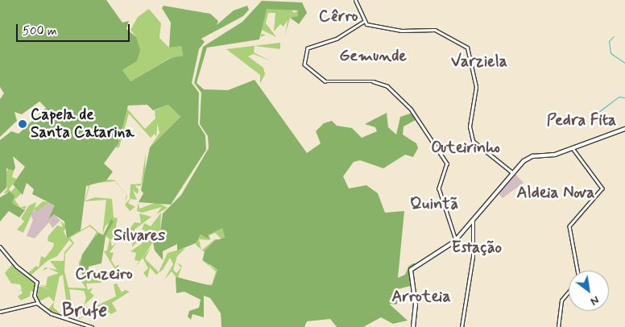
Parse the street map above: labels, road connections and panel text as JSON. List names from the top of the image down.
{
  "districts": [
    "Cêrro",
    "Gemunde",
    "Varziela",
    "Pedra Fita",
    "Outeirinho",
    "Aldeia Nova",
    "Quintã",
    "Silvares",
    "Estação",
    "Cruzeiro",
    "Arroteia",
    "Brufe"
  ],
  "places": ["Capela de Santa Catarina"],
  "scale_bar": "500 m",
  "north": "bottom right"
}
